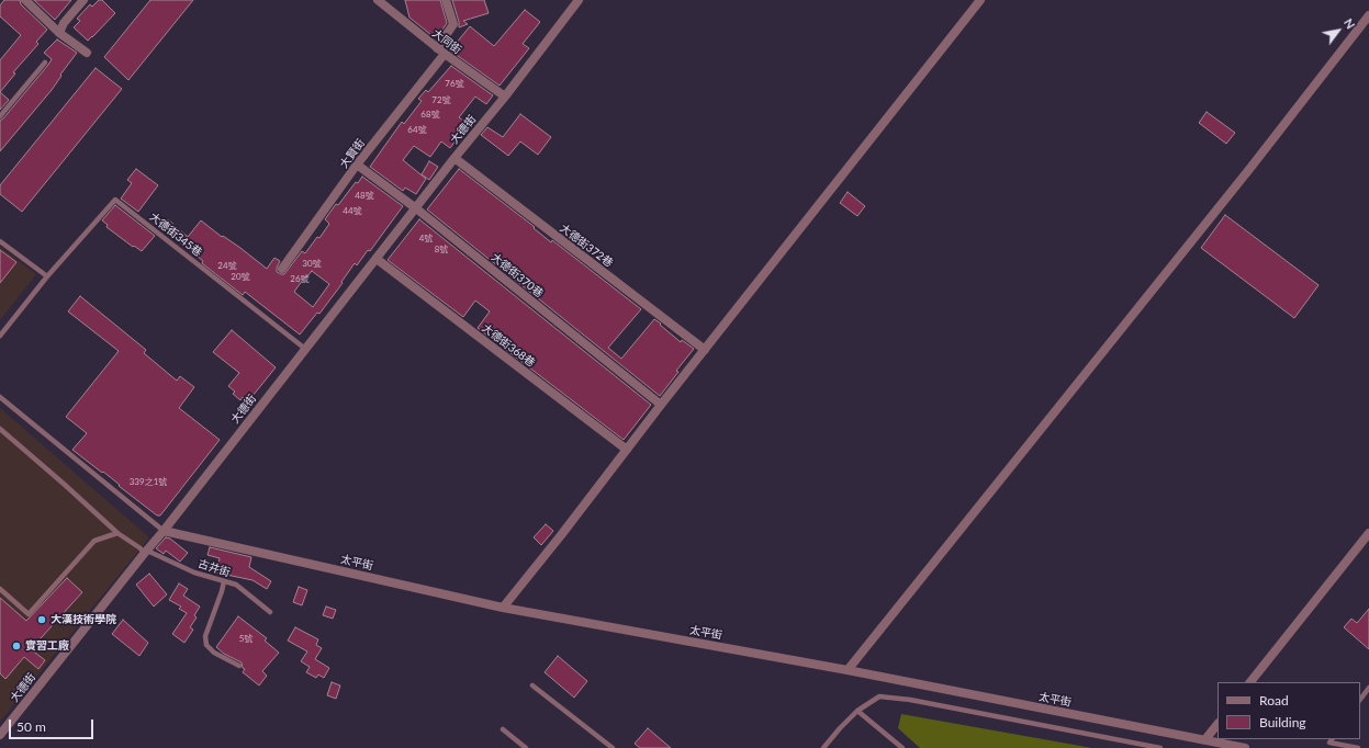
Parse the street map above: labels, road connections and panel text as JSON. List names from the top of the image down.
{
  "streets": {
    "street": [
      "大同街",
      "大德街",
      "大賢街",
      "大德街372巷",
      "大德街370巷",
      "大德街368巷",
      "太平街"
    ],
    "lane": ["大德街345巷", "古井街"]
  },
  "crossings": [
    ["大同街", "大德街"],
    ["大同街", "大賢街"],
    ["大德街", "大德街345巷"],
    ["大德街", "大德街372巷"],
    ["大德街", "大德街370巷"],
    ["大德街", "大德街368巷"],
    ["大德街", "太平街"],
    ["大德街", "古井街"],
    ["大賢街", "大德街370巷"]
  ],
  "places": ["大漢技術學院", "實習工廠"],
  "house_numbers": [
    "76號",
    "72號",
    "68號",
    "64號",
    "48號",
    "44號",
    "4號",
    "8號",
    "30號",
    "24號",
    "20號",
    "26號",
    "339之1號",
    "5號"
  ],
  "legend": ["Road", "Building"],
  "scale_bar": "50 m",
  "north": "top right"
}
